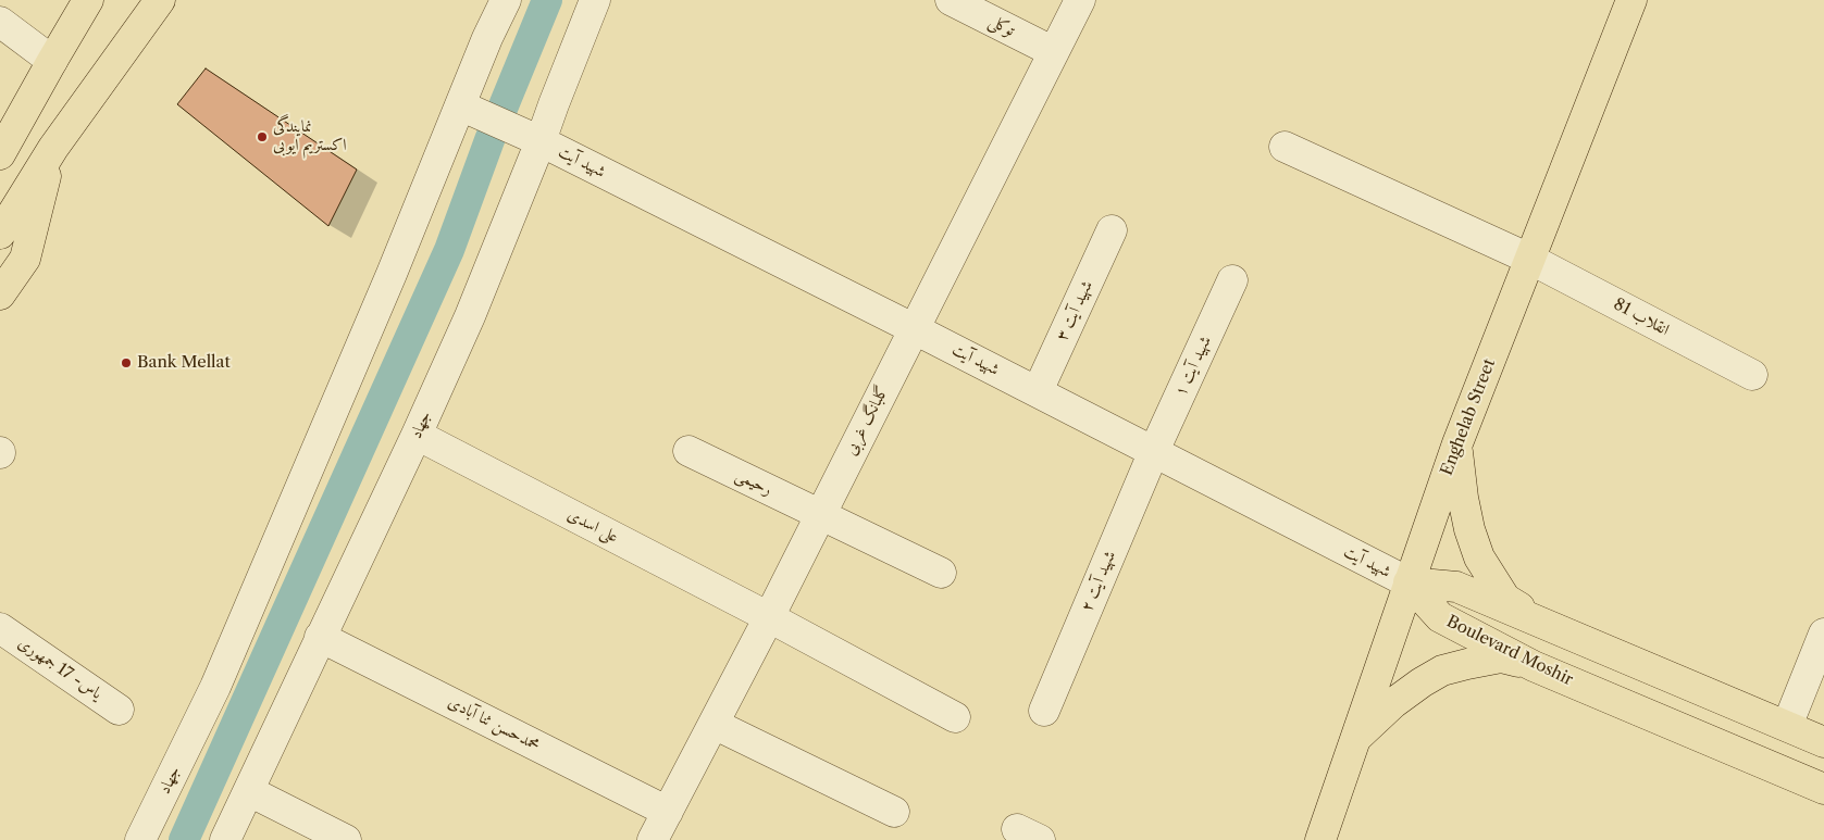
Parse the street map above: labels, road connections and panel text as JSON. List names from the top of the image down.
{
  "streets": {
    "main road": ["Enghelab Street", "Boulevard Moshir"],
    "street": [
      "توکلی",
      "شهید آیت",
      "شهید آیت ۳",
      "انقلاب 81",
      "شهید آیت ۱",
      "گلبانگ غربی",
      "جهاد",
      "رحیمی",
      "علی اسدی",
      "شهید آیت ۲",
      "یاس- 17 جمهوری",
      "محمدحسن ثنا آبادی"
    ]
  },
  "crossings": [
    ["توکلی", "گلبانگ غربی"],
    ["شهید آیت", "شهید آیت ۳"],
    ["شهید آیت", "شهید آیت ۱"],
    ["شهید آیت", "Enghelab Street"],
    ["شهید آیت", "گلبانگ غربی"],
    ["شهید آیت", "جهاد"],
    ["شهید آیت", "شهید آیت ۲"],
    ["شهید آیت", "Boulevard Moshir"],
    ["انقلاب 81", "Enghelab Street"],
    ["شهید آیت ۱", "شهید آیت ۲"],
    ["Enghelab Street", "Boulevard Moshir"],
    ["گلبانگ غربی", "رحیمی"],
    ["گلبانگ غربی", "علی اسدی"],
    ["گلبانگ غربی", "محمدحسن ثنا آبادی"],
    ["جهاد", "علی اسدی"],
    ["جهاد", "محمدحسن ثنا آبادی"]
  ],
  "places": ["نمایندگی اکستریم ایوبی", "Bank Mellat"]
}
